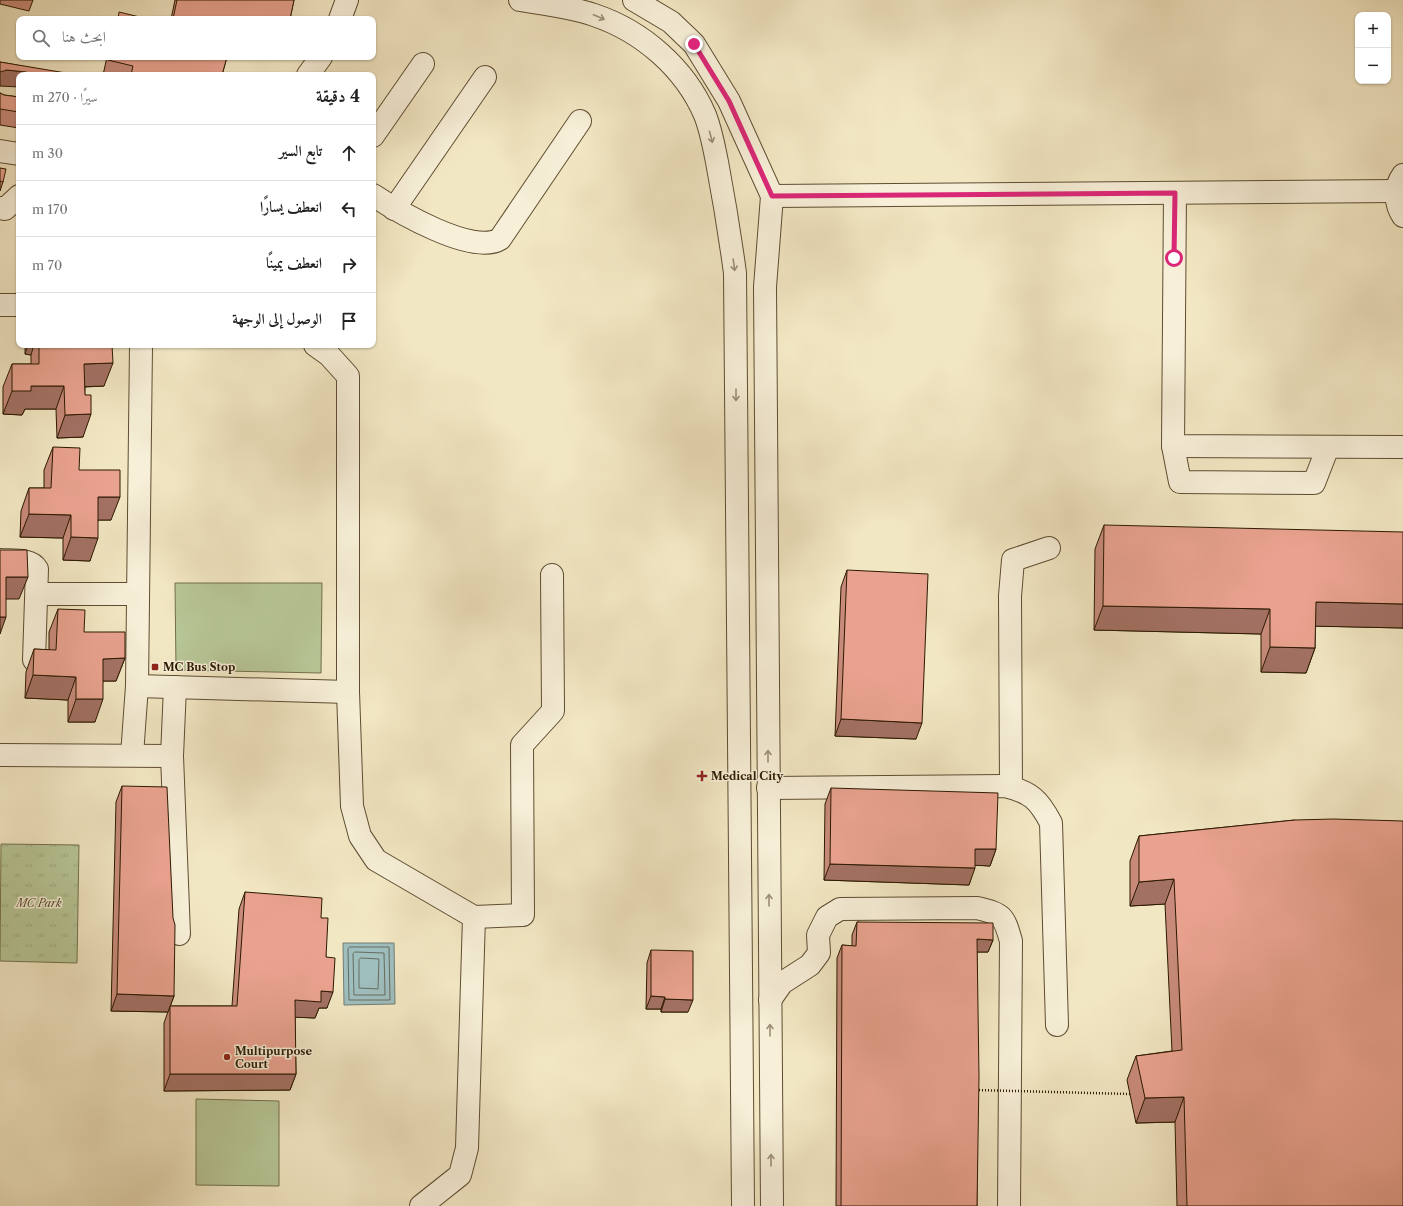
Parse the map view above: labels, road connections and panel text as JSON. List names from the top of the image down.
{
  "parks": ["MC Park"],
  "places": {
    "transit": ["MC Bus Stop"],
    "health": ["Medical City"],
    "other": ["Multipurpose Court"]
  },
  "page": {
    "map_buttons": ["+", "−"],
    "search": "ابحث هنا",
    "heading": ["4 دقيقة", "سيرًا · 270 m"],
    "list": [
      ["تابع السير", "30 m"],
      ["انعطف يسارًا", "170 m"],
      ["انعطف يمينًا", "70 m"],
      "الوصول إلى الوجهة"
    ]
  }
}
